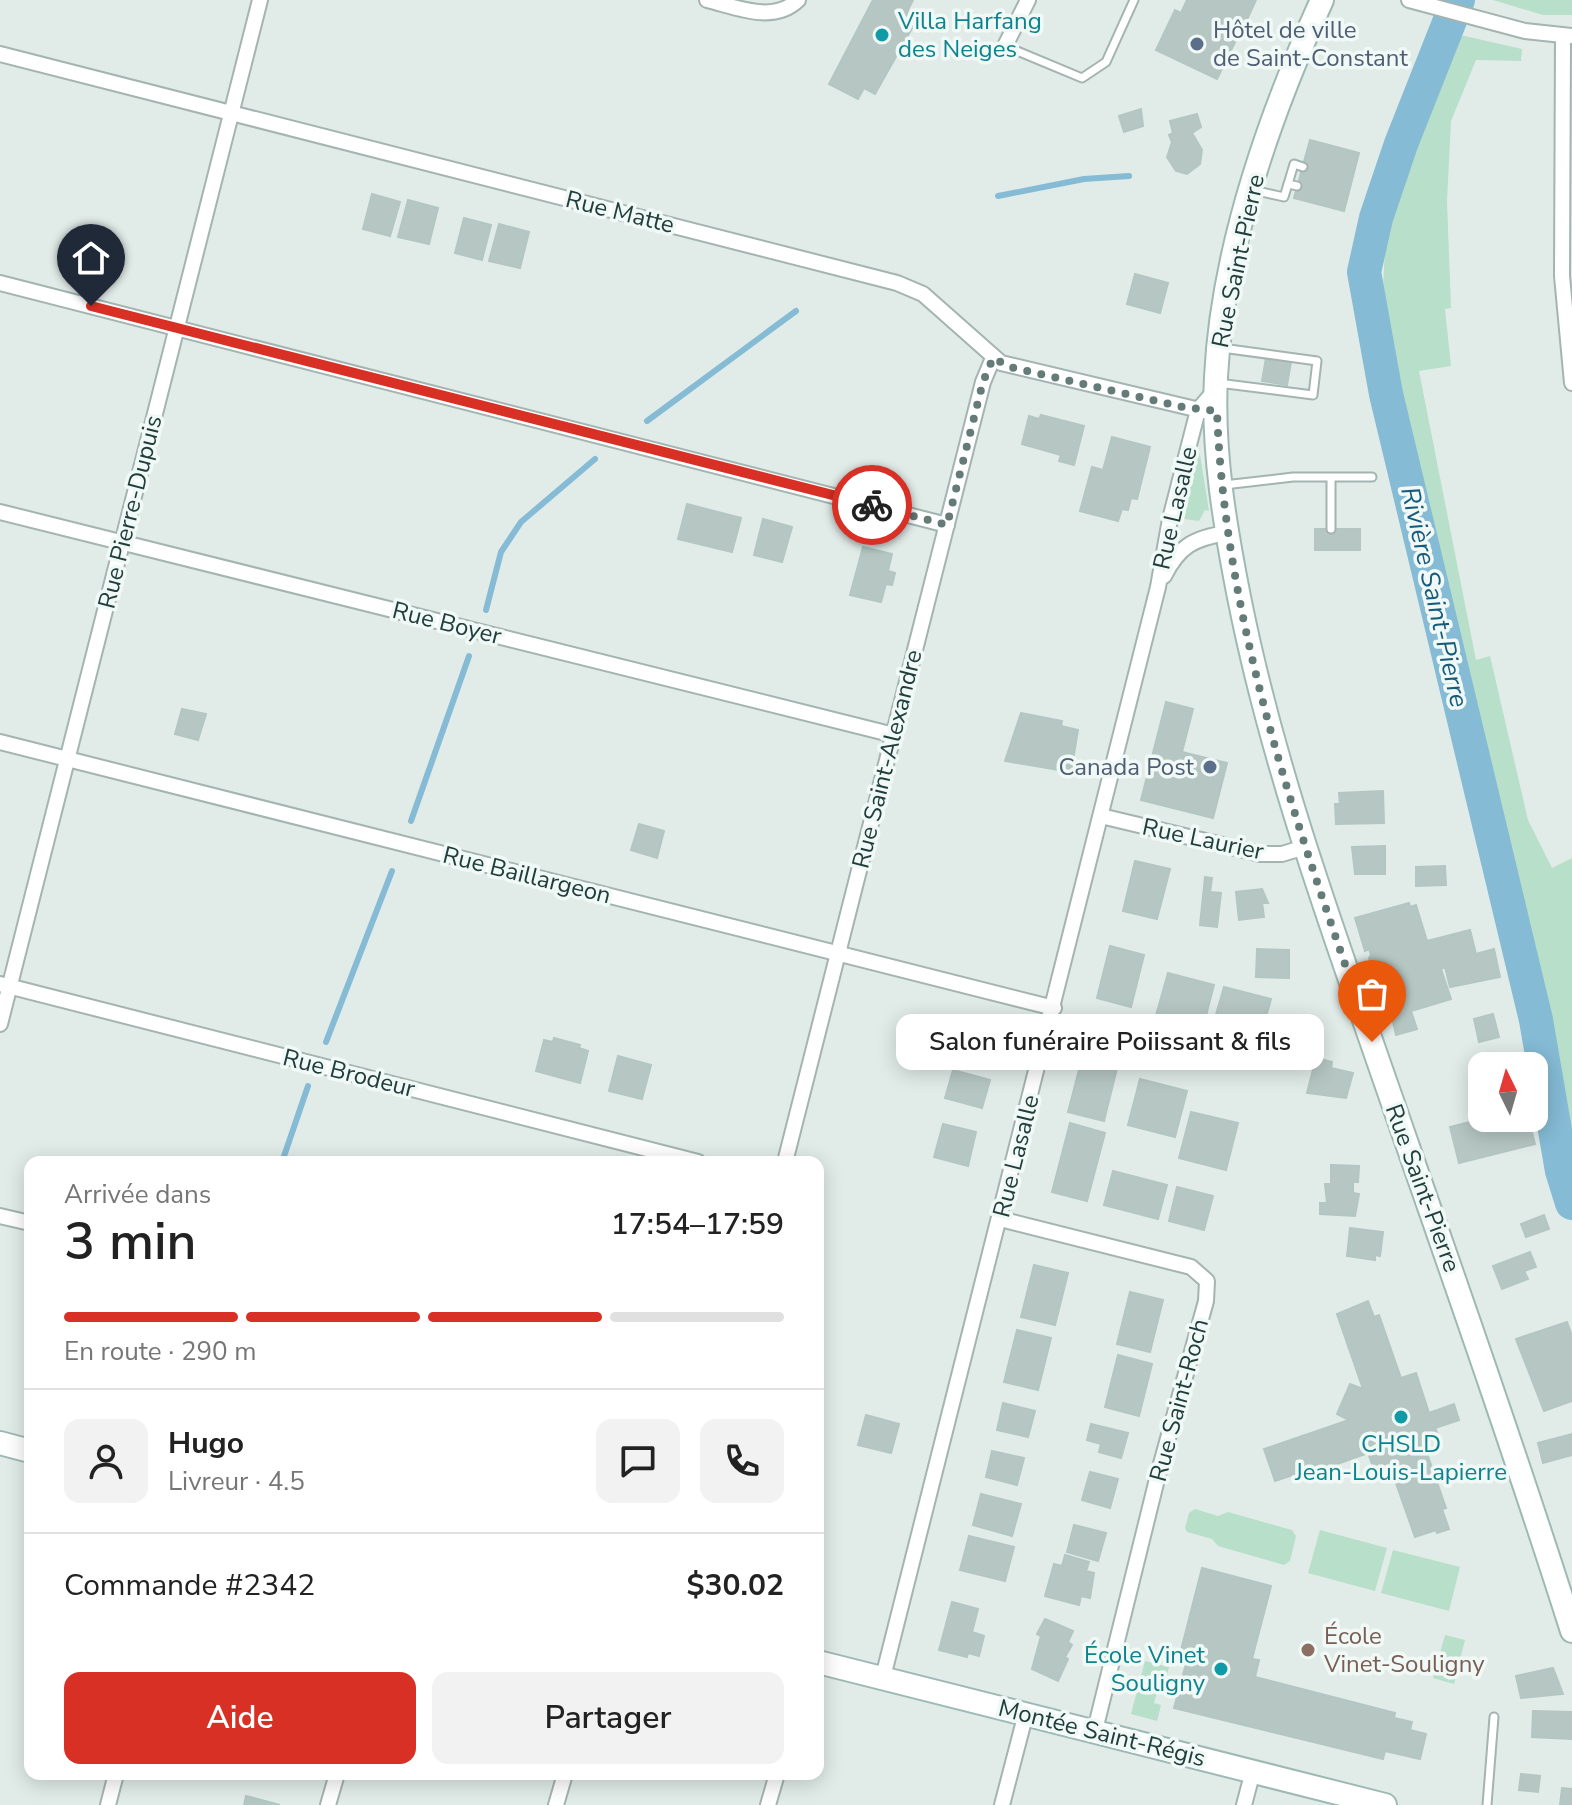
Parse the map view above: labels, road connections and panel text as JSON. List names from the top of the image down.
{
  "streets": {
    "main road": ["Rue Saint-Pierre", "Montée Saint-Régis"],
    "street": [
      "Rue Matte",
      "Rue Lasalle",
      "Rue Pierre-Dupuis",
      "Rue Boyer",
      "Rue Saint-Alexandre",
      "Rue Laurier",
      "Rue Baillargeon",
      "Rue Brodeur",
      "Rue Saint-Roch"
    ]
  },
  "crossings": [
    ["Rue Matte", "Rue Saint-Pierre"],
    ["Rue Matte", "Rue Lasalle"],
    ["Rue Matte", "Rue Pierre-Dupuis"],
    ["Rue Matte", "Rue Saint-Alexandre"],
    ["Rue Saint-Pierre", "Rue Lasalle"],
    ["Rue Saint-Pierre", "Rue Laurier"],
    ["Rue Lasalle", "Rue Laurier"],
    ["Rue Lasalle", "Rue Baillargeon"],
    ["Rue Lasalle", "Rue Saint-Roch"],
    ["Rue Lasalle", "Montée Saint-Régis"],
    ["Rue Pierre-Dupuis", "Rue Boyer"],
    ["Rue Pierre-Dupuis", "Rue Baillargeon"],
    ["Rue Pierre-Dupuis", "Rue Brodeur"],
    ["Rue Boyer", "Rue Saint-Alexandre"],
    ["Rue Saint-Alexandre", "Rue Baillargeon"],
    ["Rue Saint-Roch", "Montée Saint-Régis"]
  ],
  "water": ["Rivière Saint-Pierre"],
  "places": [
    "Villa Harfang des Neiges",
    "Hôtel de ville de Saint-Constant",
    "Canada Post",
    "Salon funéraire Poiissant & fils",
    "CHSLD Jean-Louis-Lapierre",
    "École Vinet-Souligny",
    "École Vinet Souligny"
  ],
  "north": "top",
  "page": {
    "bubble": "Salon funéraire Poiissant & fils",
    "heading": ["3 min", "Arrivée dans", "17:54–17:59"],
    "panel": [
      "Hugo",
      "Livreur · 4.5",
      "Commande #2342",
      "$30.02"
    ],
    "bar": "En route · 290 m",
    "buttons": ["Aide", "Partager"]
  }
}
